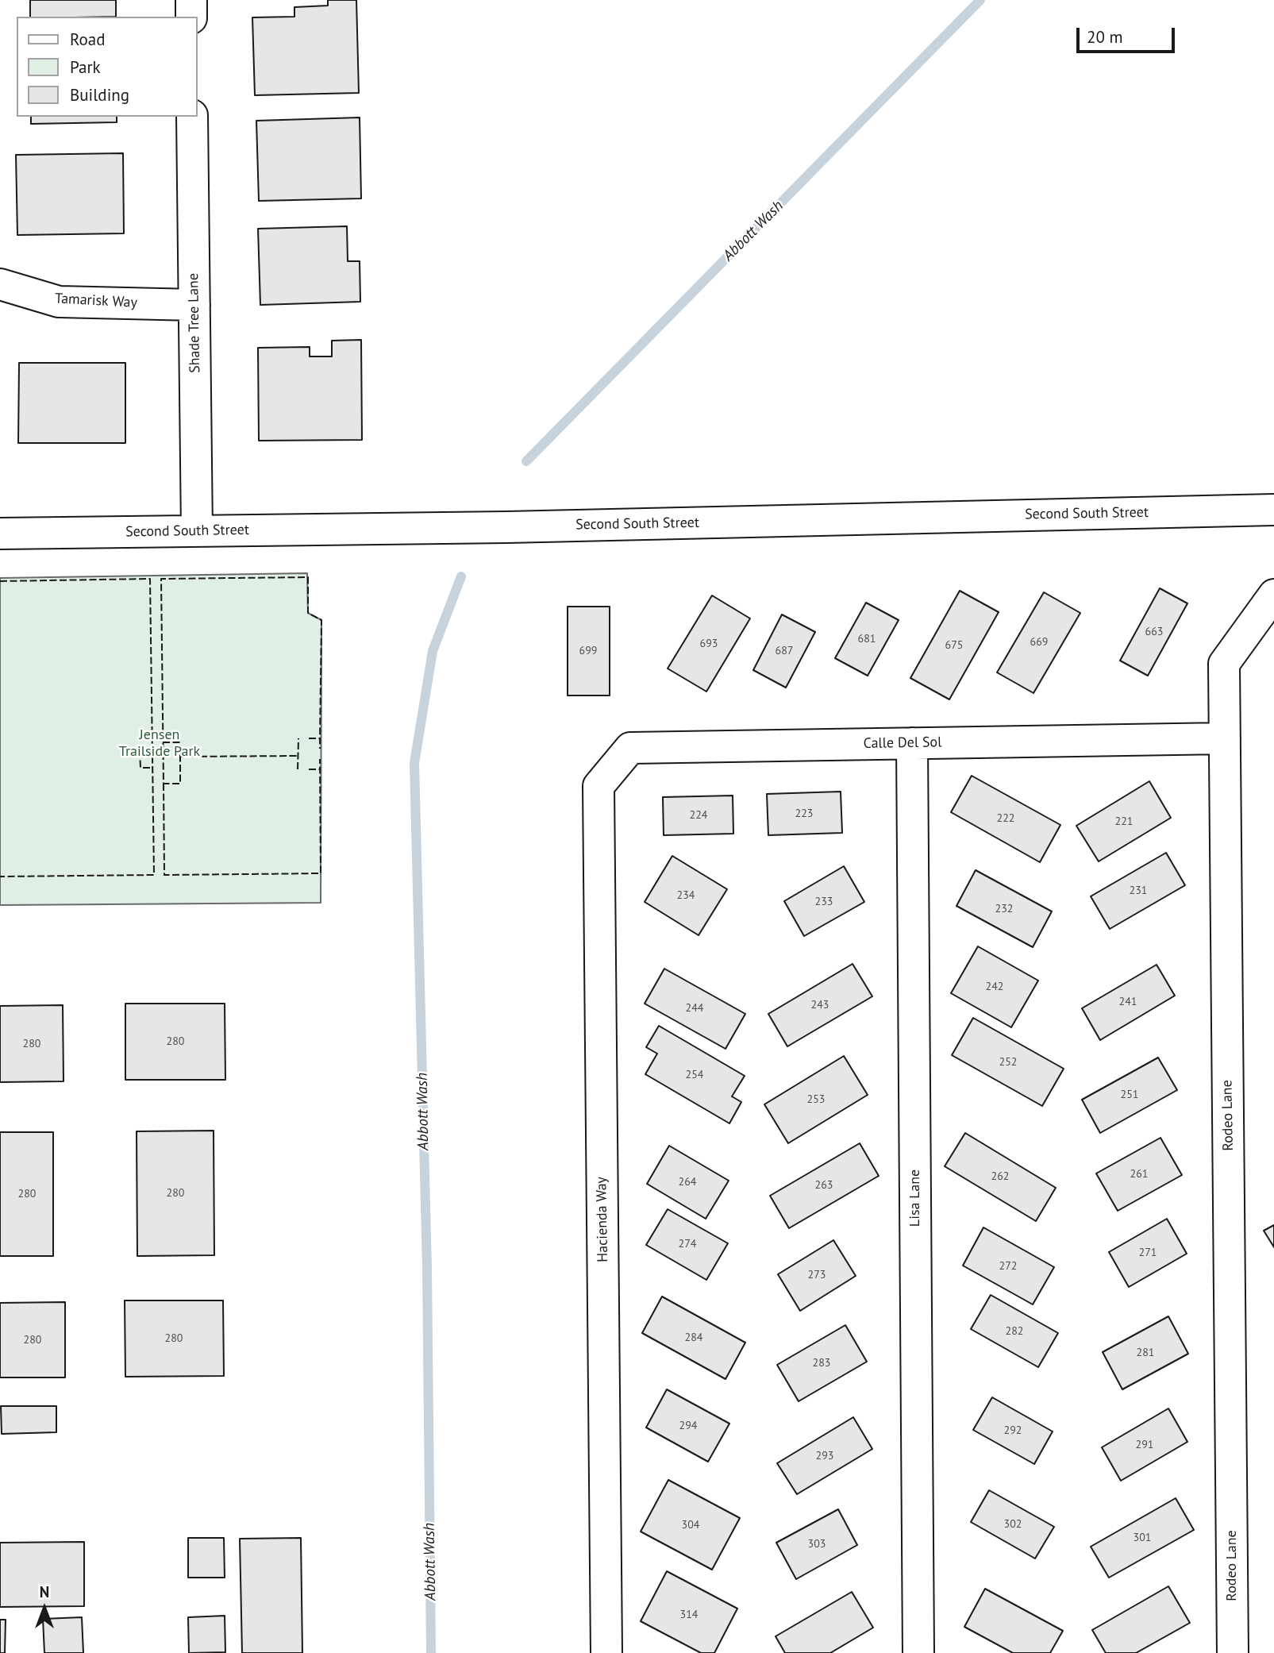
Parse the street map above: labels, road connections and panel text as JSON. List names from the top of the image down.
{
  "streets": {
    "street": [
      "Tamarisk Way",
      "Shade Tree Lane",
      "Second South Street",
      "Calle Del Sol",
      "Rodeo Lane",
      "Lisa Lane",
      "Hacienda Way"
    ]
  },
  "crossings": [
    ["Tamarisk Way", "Shade Tree Lane"],
    ["Shade Tree Lane", "Second South Street"],
    ["Calle Del Sol", "Rodeo Lane"],
    ["Calle Del Sol", "Lisa Lane"],
    ["Calle Del Sol", "Hacienda Way"]
  ],
  "water": ["Abbott Wash"],
  "parks": ["Jensen Trailside Park"],
  "house_numbers": [
    "663",
    "681",
    "669",
    "693",
    "675",
    "699",
    "687",
    "223",
    "224",
    "222",
    "221",
    "231",
    "234",
    "233",
    "232",
    "242",
    "241",
    "243",
    "244",
    "280",
    "280",
    "252",
    "254",
    "251",
    "253",
    "261",
    "262",
    "264",
    "263",
    "280",
    "280",
    "274",
    "271",
    "272",
    "273",
    "282",
    "284",
    "280",
    "280",
    "281",
    "283",
    "294",
    "292",
    "291",
    "293",
    "302",
    "304",
    "301",
    "303",
    "314"
  ],
  "legend": ["Road", "Park", "Building"],
  "scale_bar": "20 m",
  "north": "top"
}
